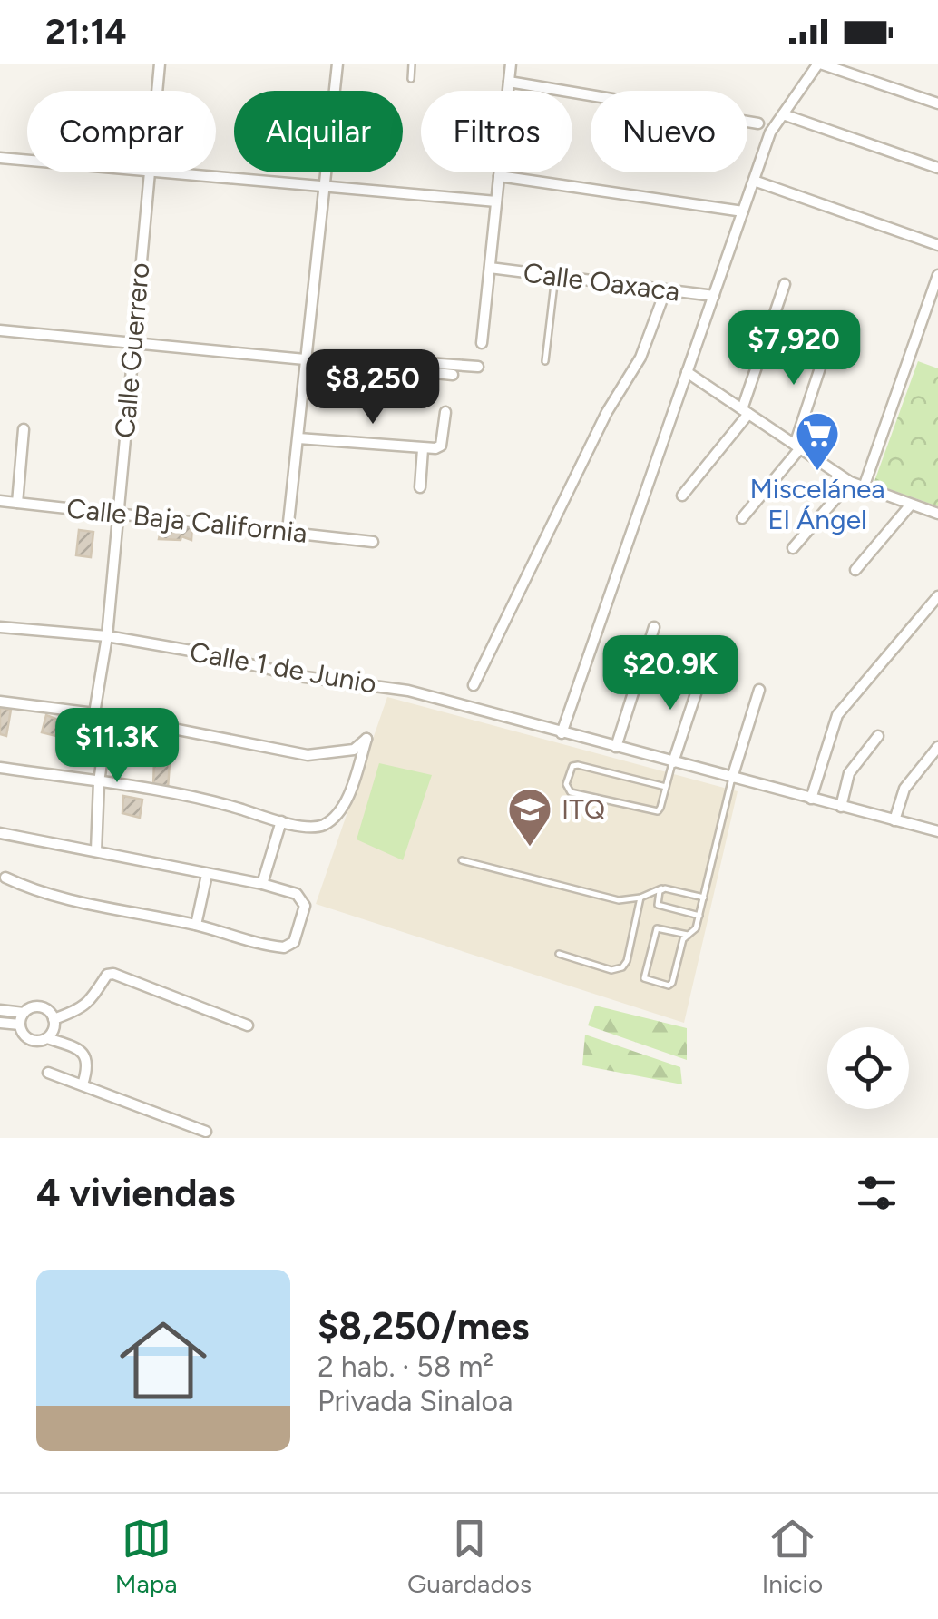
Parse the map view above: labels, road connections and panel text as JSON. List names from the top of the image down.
{
  "streets": {
    "street": [
      "Calle Oaxaca",
      "Calle Guerrero",
      "Calle Baja California",
      "Calle 1 de Junio"
    ]
  },
  "crossings": [
    ["Calle Guerrero", "Calle Baja California"],
    ["Calle Guerrero", "Calle 1 de Junio"]
  ],
  "places": {
    "supermarket": ["Miscelánea El Ángel"],
    "school or university": ["ITQ"]
  },
  "page": {
    "status": "21:14",
    "chip": [
      "Comprar",
      "Alquilar",
      "Filtros",
      "Nuevo"
    ],
    "price": [
      "$7,920",
      "$8,250",
      "$20.9K",
      "$11.3K"
    ],
    "heading": "4 viviendas",
    "list": [
      {
        "name": "$8,250/mes",
        "note": "2 hab. · 58 m² · Privada Sinaloa"
      }
    ],
    "tabs": ["Mapa", "Guardados", "Inicio"]
  }
}
